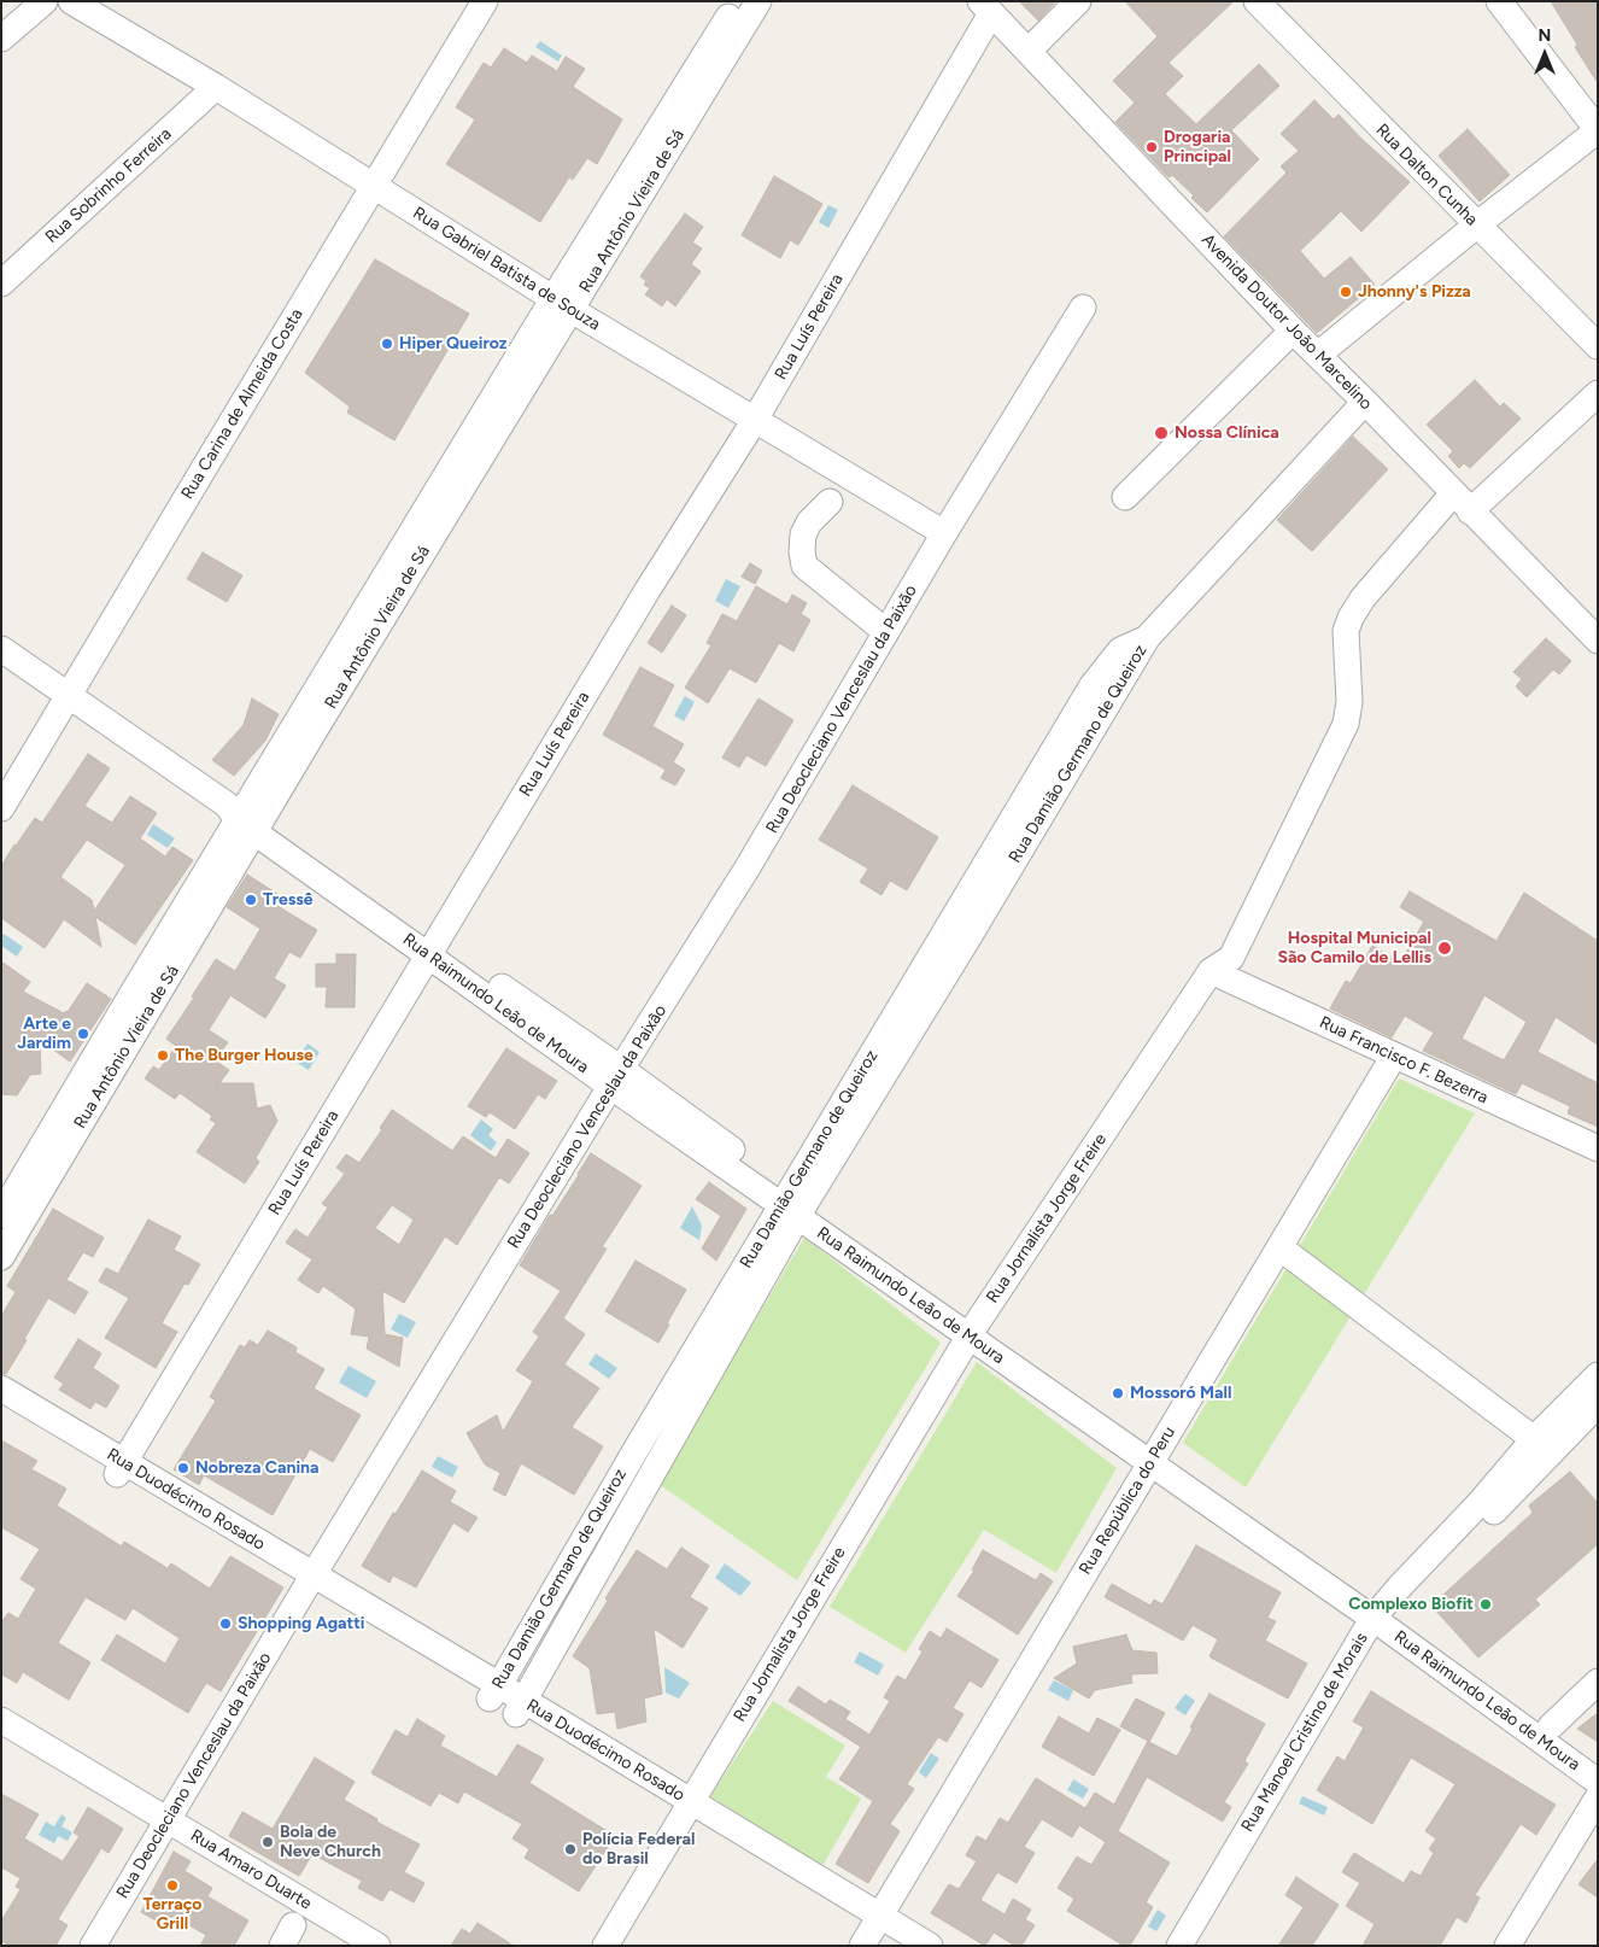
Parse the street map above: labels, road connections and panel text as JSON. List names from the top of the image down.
{
  "streets": {
    "street": [
      "Rua Dalton Cunha",
      "Rua Sobrinho Ferreira",
      "Rua Antônio Vieira de Sá",
      "Rua Gabriel Batista de Souza",
      "Avenida Doutor João Marcelino",
      "Rua Luís Pereira",
      "Rua Carina de Almeida Costa",
      "Rua Deocleciano Venceslau da Paixão",
      "Rua Damião Germano de Queiroz",
      "Rua Raimundo Leão de Moura",
      "Rua Francisco F. Bezerra",
      "Rua Jornalista Jorge Freire",
      "Rua Duodécimo Rosado",
      "Rua República do Peru",
      "Rua Manoel Cristino de Morais",
      "Rua Amaro Duarte"
    ]
  },
  "crossings": [
    ["Rua Sobrinho Ferreira", "Rua Gabriel Batista de Souza"],
    ["Rua Antônio Vieira de Sá", "Rua Gabriel Batista de Souza"],
    ["Rua Antônio Vieira de Sá", "Rua Raimundo Leão de Moura"],
    ["Rua Gabriel Batista de Souza", "Rua Luís Pereira"],
    ["Rua Gabriel Batista de Souza", "Rua Carina de Almeida Costa"],
    ["Rua Gabriel Batista de Souza", "Rua Deocleciano Venceslau da Paixão"],
    ["Avenida Doutor João Marcelino", "Rua Luís Pereira"],
    ["Avenida Doutor João Marcelino", "Rua Damião Germano de Queiroz"],
    ["Avenida Doutor João Marcelino", "Rua Jornalista Jorge Freire"],
    ["Rua Luís Pereira", "Rua Raimundo Leão de Moura"],
    ["Rua Luís Pereira", "Rua Duodécimo Rosado"],
    ["Rua Carina de Almeida Costa", "Rua Raimundo Leão de Moura"],
    ["Rua Deocleciano Venceslau da Paixão", "Rua Raimundo Leão de Moura"],
    ["Rua Deocleciano Venceslau da Paixão", "Rua Duodécimo Rosado"],
    ["Rua Deocleciano Venceslau da Paixão", "Rua Amaro Duarte"],
    ["Rua Damião Germano de Queiroz", "Rua Raimundo Leão de Moura"],
    ["Rua Damião Germano de Queiroz", "Rua Duodécimo Rosado"],
    ["Rua Raimundo Leão de Moura", "Rua Jornalista Jorge Freire"],
    ["Rua Raimundo Leão de Moura", "Rua República do Peru"],
    ["Rua Raimundo Leão de Moura", "Rua Manoel Cristino de Morais"],
    ["Rua Francisco F. Bezerra", "Rua Jornalista Jorge Freire"],
    ["Rua Francisco F. Bezerra", "Rua República do Peru"],
    ["Rua Jornalista Jorge Freire", "Rua Duodécimo Rosado"],
    ["Rua Duodécimo Rosado", "Rua República do Peru"]
  ],
  "places": [
    "Drogaria Principal",
    "Jhonny's Pizza",
    "Hiper Queiroz",
    "Nossa Clínica",
    "Tressê",
    "Hospital Municipal São Camilo de Lellis",
    "Arte e Jardim",
    "The Burger House",
    "Mossoró Mall",
    "Nobreza Canina",
    "Complexo Biofit",
    "Shopping Agatti",
    "Bola de Neve Church",
    "Polícia Federal do Brasil",
    "Terraço Grill"
  ],
  "north": "top"
}
